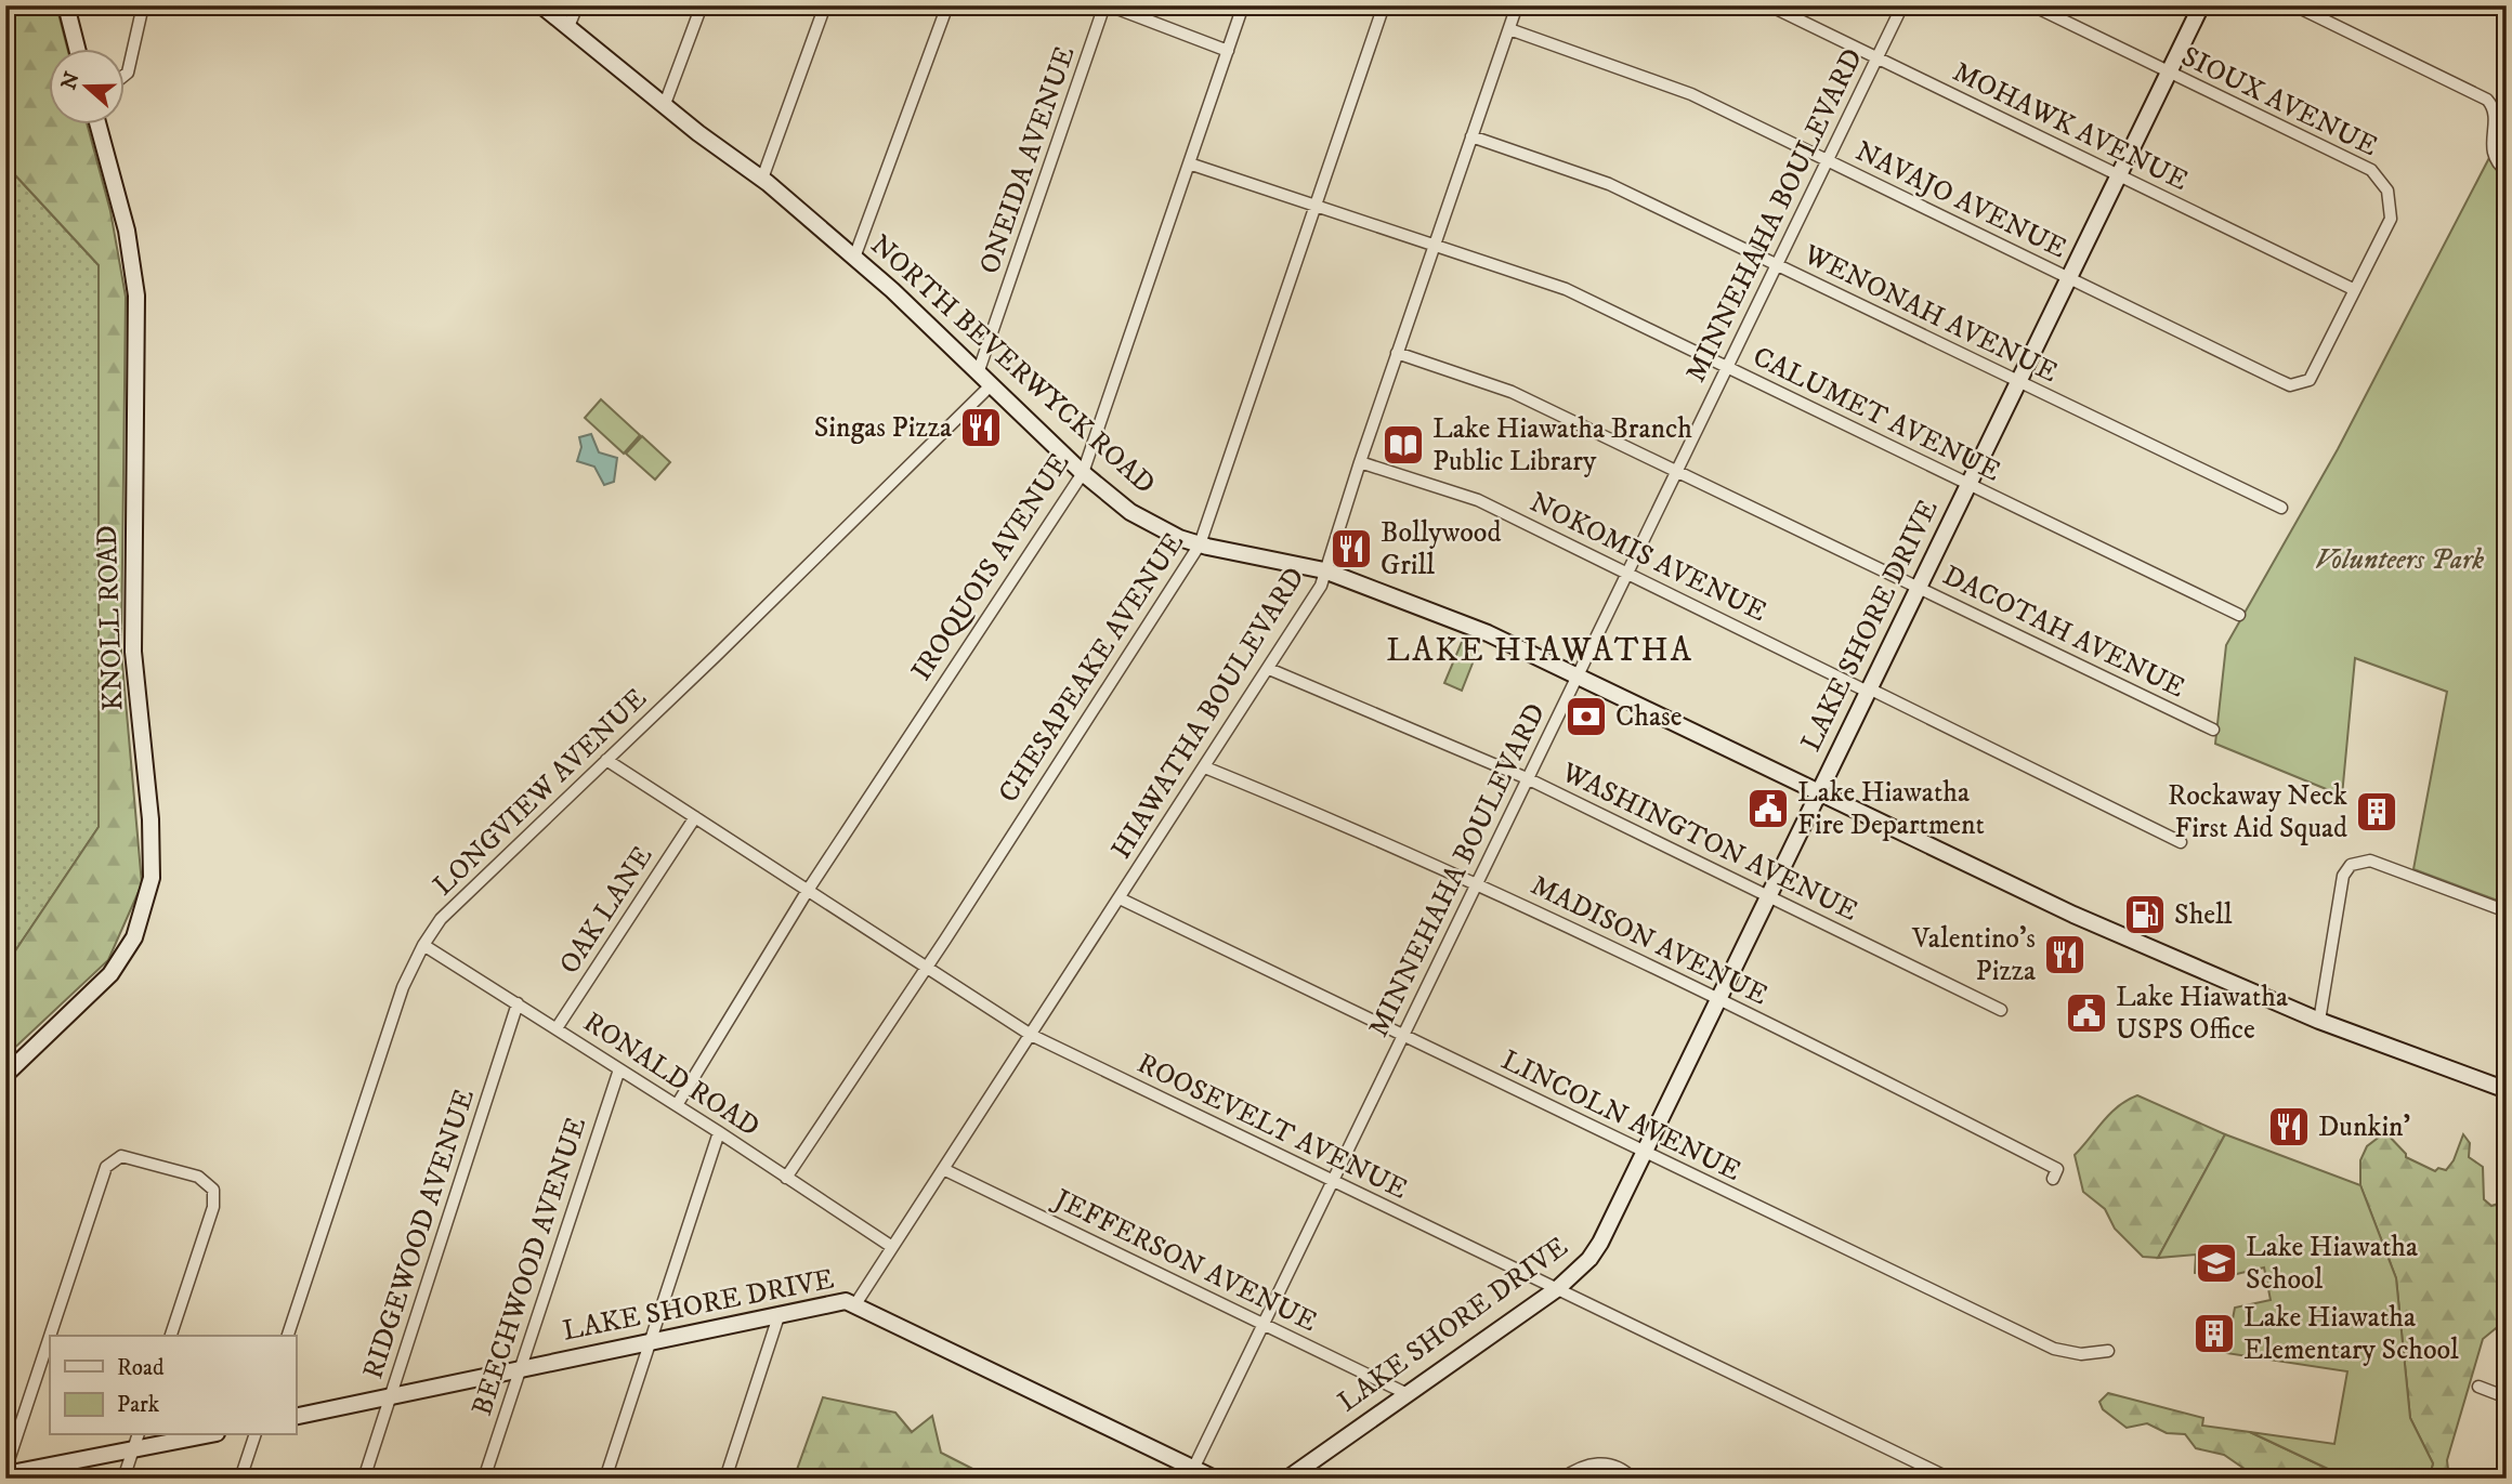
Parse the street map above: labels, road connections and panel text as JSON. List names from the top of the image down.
{
  "streets": {
    "street": [
      "SIOUX AVENUE",
      "MOHAWK AVENUE",
      "ONEIDA AVENUE",
      "NAVAJO AVENUE",
      "MINNEHAHA BOULEVARD",
      "WENONAH AVENUE",
      "NORTH BEVERWYCK ROAD",
      "CALUMET AVENUE",
      "NOKOMIS AVENUE",
      "IROQUOIS AVENUE",
      "KNOLL ROAD",
      "LAKE SHORE DRIVE",
      "DACOTAH AVENUE",
      "CHESAPEAKE AVENUE",
      "HIAWATHA BOULEVARD",
      "LONGVIEW AVENUE",
      "WASHINGTON AVENUE",
      "OAK LANE",
      "MADISON AVENUE",
      "RONALD ROAD",
      "LINCOLN AVENUE",
      "ROOSEVELT AVENUE",
      "RIDGEWOOD AVENUE",
      "JEFFERSON AVENUE",
      "BEECHWOOD AVENUE"
    ]
  },
  "crossings": [
    ["SIOUX AVENUE", "MOHAWK AVENUE"],
    ["SIOUX AVENUE", "NAVAJO AVENUE"],
    ["SIOUX AVENUE", "LAKE SHORE DRIVE"],
    ["MOHAWK AVENUE", "MINNEHAHA BOULEVARD"],
    ["MOHAWK AVENUE", "LAKE SHORE DRIVE"],
    ["ONEIDA AVENUE", "NORTH BEVERWYCK ROAD"],
    ["NAVAJO AVENUE", "MINNEHAHA BOULEVARD"],
    ["NAVAJO AVENUE", "LAKE SHORE DRIVE"],
    ["NAVAJO AVENUE", "HIAWATHA BOULEVARD"],
    ["MINNEHAHA BOULEVARD", "WENONAH AVENUE"],
    ["MINNEHAHA BOULEVARD", "NORTH BEVERWYCK ROAD"],
    ["MINNEHAHA BOULEVARD", "CALUMET AVENUE"],
    ["MINNEHAHA BOULEVARD", "NOKOMIS AVENUE"],
    ["MINNEHAHA BOULEVARD", "LAKE SHORE DRIVE"],
    ["MINNEHAHA BOULEVARD", "DACOTAH AVENUE"],
    ["MINNEHAHA BOULEVARD", "WASHINGTON AVENUE"],
    ["MINNEHAHA BOULEVARD", "MADISON AVENUE"],
    ["MINNEHAHA BOULEVARD", "LINCOLN AVENUE"],
    ["MINNEHAHA BOULEVARD", "ROOSEVELT AVENUE"],
    ["MINNEHAHA BOULEVARD", "JEFFERSON AVENUE"],
    ["WENONAH AVENUE", "LAKE SHORE DRIVE"],
    ["WENONAH AVENUE", "HIAWATHA BOULEVARD"],
    ["NORTH BEVERWYCK ROAD", "IROQUOIS AVENUE"],
    ["NORTH BEVERWYCK ROAD", "LAKE SHORE DRIVE"],
    ["NORTH BEVERWYCK ROAD", "CHESAPEAKE AVENUE"],
    ["NORTH BEVERWYCK ROAD", "HIAWATHA BOULEVARD"],
    ["NORTH BEVERWYCK ROAD", "LONGVIEW AVENUE"],
    ["CALUMET AVENUE", "IROQUOIS AVENUE"],
    ["CALUMET AVENUE", "LAKE SHORE DRIVE"],
    ["CALUMET AVENUE", "CHESAPEAKE AVENUE"],
    ["CALUMET AVENUE", "HIAWATHA BOULEVARD"],
    ["NOKOMIS AVENUE", "LAKE SHORE DRIVE"],
    ["NOKOMIS AVENUE", "HIAWATHA BOULEVARD"],
    ["IROQUOIS AVENUE", "RONALD ROAD"],
    ["IROQUOIS AVENUE", "ROOSEVELT AVENUE"],
    ["LAKE SHORE DRIVE", "DACOTAH AVENUE"],
    ["LAKE SHORE DRIVE", "HIAWATHA BOULEVARD"],
    ["LAKE SHORE DRIVE", "WASHINGTON AVENUE"],
    ["LAKE SHORE DRIVE", "MADISON AVENUE"],
    ["LAKE SHORE DRIVE", "LINCOLN AVENUE"],
    ["LAKE SHORE DRIVE", "ROOSEVELT AVENUE"],
    ["LAKE SHORE DRIVE", "RIDGEWOOD AVENUE"],
    ["LAKE SHORE DRIVE", "JEFFERSON AVENUE"],
    ["LAKE SHORE DRIVE", "BEECHWOOD AVENUE"],
    ["DACOTAH AVENUE", "HIAWATHA BOULEVARD"],
    ["CHESAPEAKE AVENUE", "RONALD ROAD"],
    ["CHESAPEAKE AVENUE", "ROOSEVELT AVENUE"],
    ["HIAWATHA BOULEVARD", "WASHINGTON AVENUE"],
    ["HIAWATHA BOULEVARD", "MADISON AVENUE"],
    ["HIAWATHA BOULEVARD", "RONALD ROAD"],
    ["HIAWATHA BOULEVARD", "LINCOLN AVENUE"],
    ["HIAWATHA BOULEVARD", "ROOSEVELT AVENUE"],
    ["HIAWATHA BOULEVARD", "JEFFERSON AVENUE"],
    ["LONGVIEW AVENUE", "RONALD ROAD"],
    ["LONGVIEW AVENUE", "ROOSEVELT AVENUE"],
    ["OAK LANE", "RONALD ROAD"],
    ["OAK LANE", "ROOSEVELT AVENUE"],
    ["RONALD ROAD", "RIDGEWOOD AVENUE"],
    ["RONALD ROAD", "BEECHWOOD AVENUE"]
  ],
  "districts": ["LAKE HIAWATHA"],
  "parks": ["Volunteers Park"],
  "places": {
    "restaurant": [
      "Singas Pizza",
      "Bollywood Grill",
      "Valentino's Pizza",
      "Dunkin'"
    ],
    "library": ["Lake Hiawatha Branch Public Library"],
    "bank": ["Chase"],
    "public building": ["Lake Hiawatha Fire Department", "Lake Hiawatha USPS Office"],
    "building": ["Rockaway Neck First Aid Squad", "Lake Hiawatha Elementary School"],
    "fuel station": ["Shell"],
    "school or university": ["Lake Hiawatha School"]
  },
  "legend": ["Road", "Park"],
  "north": "left"
}
